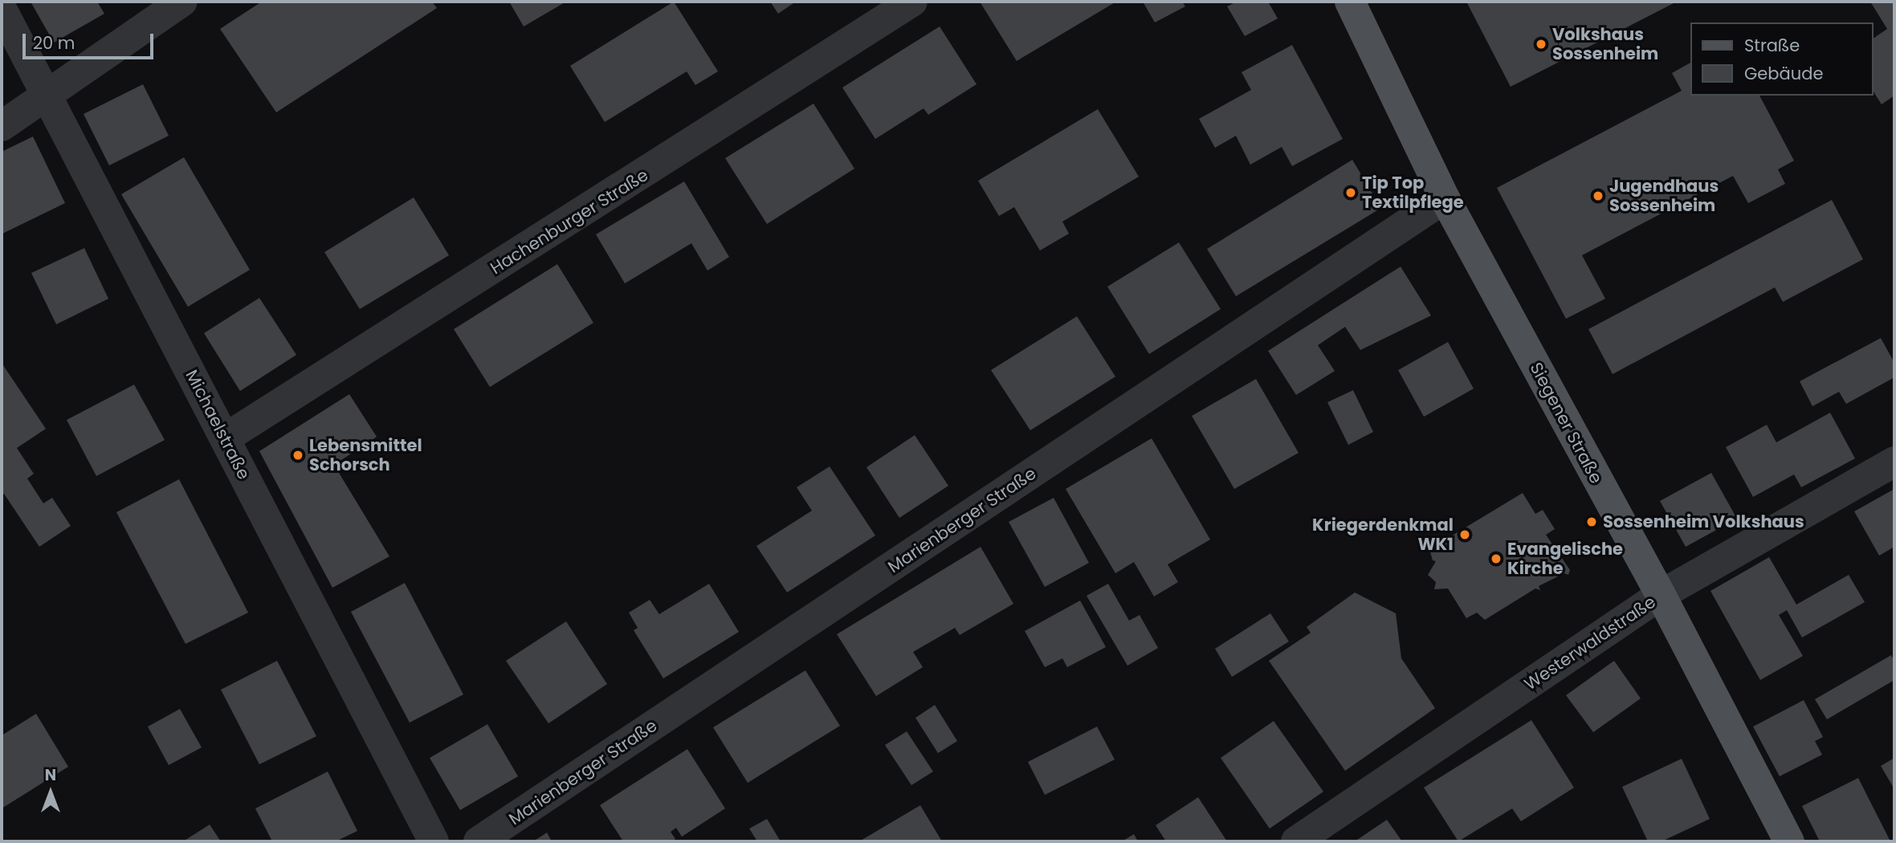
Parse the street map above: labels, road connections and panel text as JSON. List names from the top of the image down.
{
  "streets": {
    "main road": ["Siegener Straße"],
    "street": [
      "Hachenburger Straße",
      "Michaelstraße",
      "Marienberger Straße",
      "Westerwaldstraße"
    ]
  },
  "crossings": [
    ["Hachenburger Straße", "Michaelstraße"],
    ["Siegener Straße", "Marienberger Straße"],
    ["Siegener Straße", "Westerwaldstraße"]
  ],
  "places": [
    "Volkshaus Sossenheim",
    "Tip Top Textilpflege",
    "Jugendhaus Sossenheim",
    "Lebensmittel Schorsch",
    "Sossenheim Volkshaus",
    "Kriegerdenkmal WK1",
    "Evangelische Kirche"
  ],
  "legend": ["Straße", "Gebäude"],
  "scale_bar": "20 m",
  "north": "top"
}
